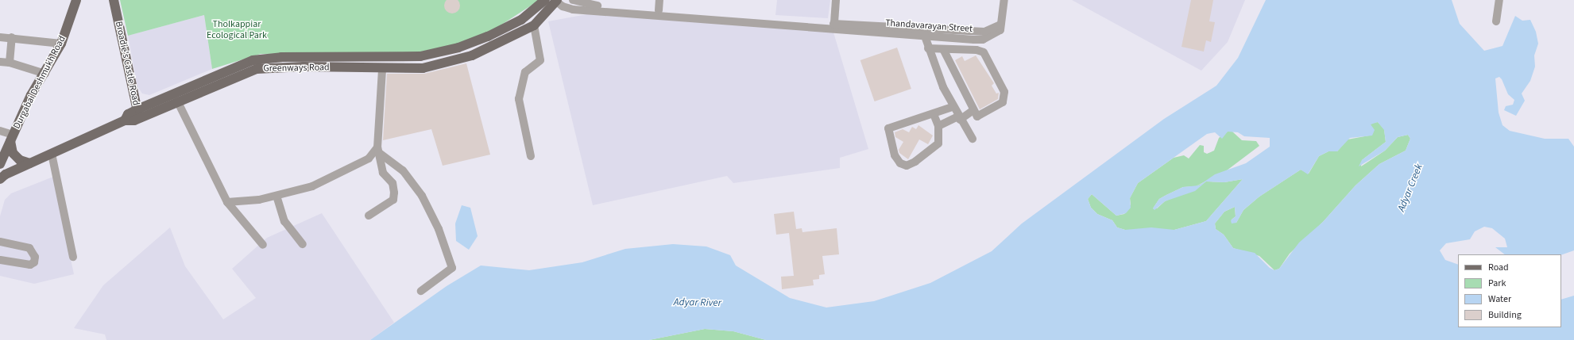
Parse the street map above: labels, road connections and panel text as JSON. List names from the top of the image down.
{
  "streets": {
    "main road": ["Broadie's Castle Road", "Greenways Road", "Durgabai Deshmukh Road"],
    "street": ["Thandavarayan Street"]
  },
  "crossings": [
    ["Thandavarayan Street", "Greenways Road"],
    ["Broadie's Castle Road", "Greenways Road"]
  ],
  "water": ["Adyar Creek", "Adyar River"],
  "parks": ["Tholkappiar Ecological Park"],
  "legend": [
    "Road",
    "Park",
    "Water",
    "Building"
  ]
}
